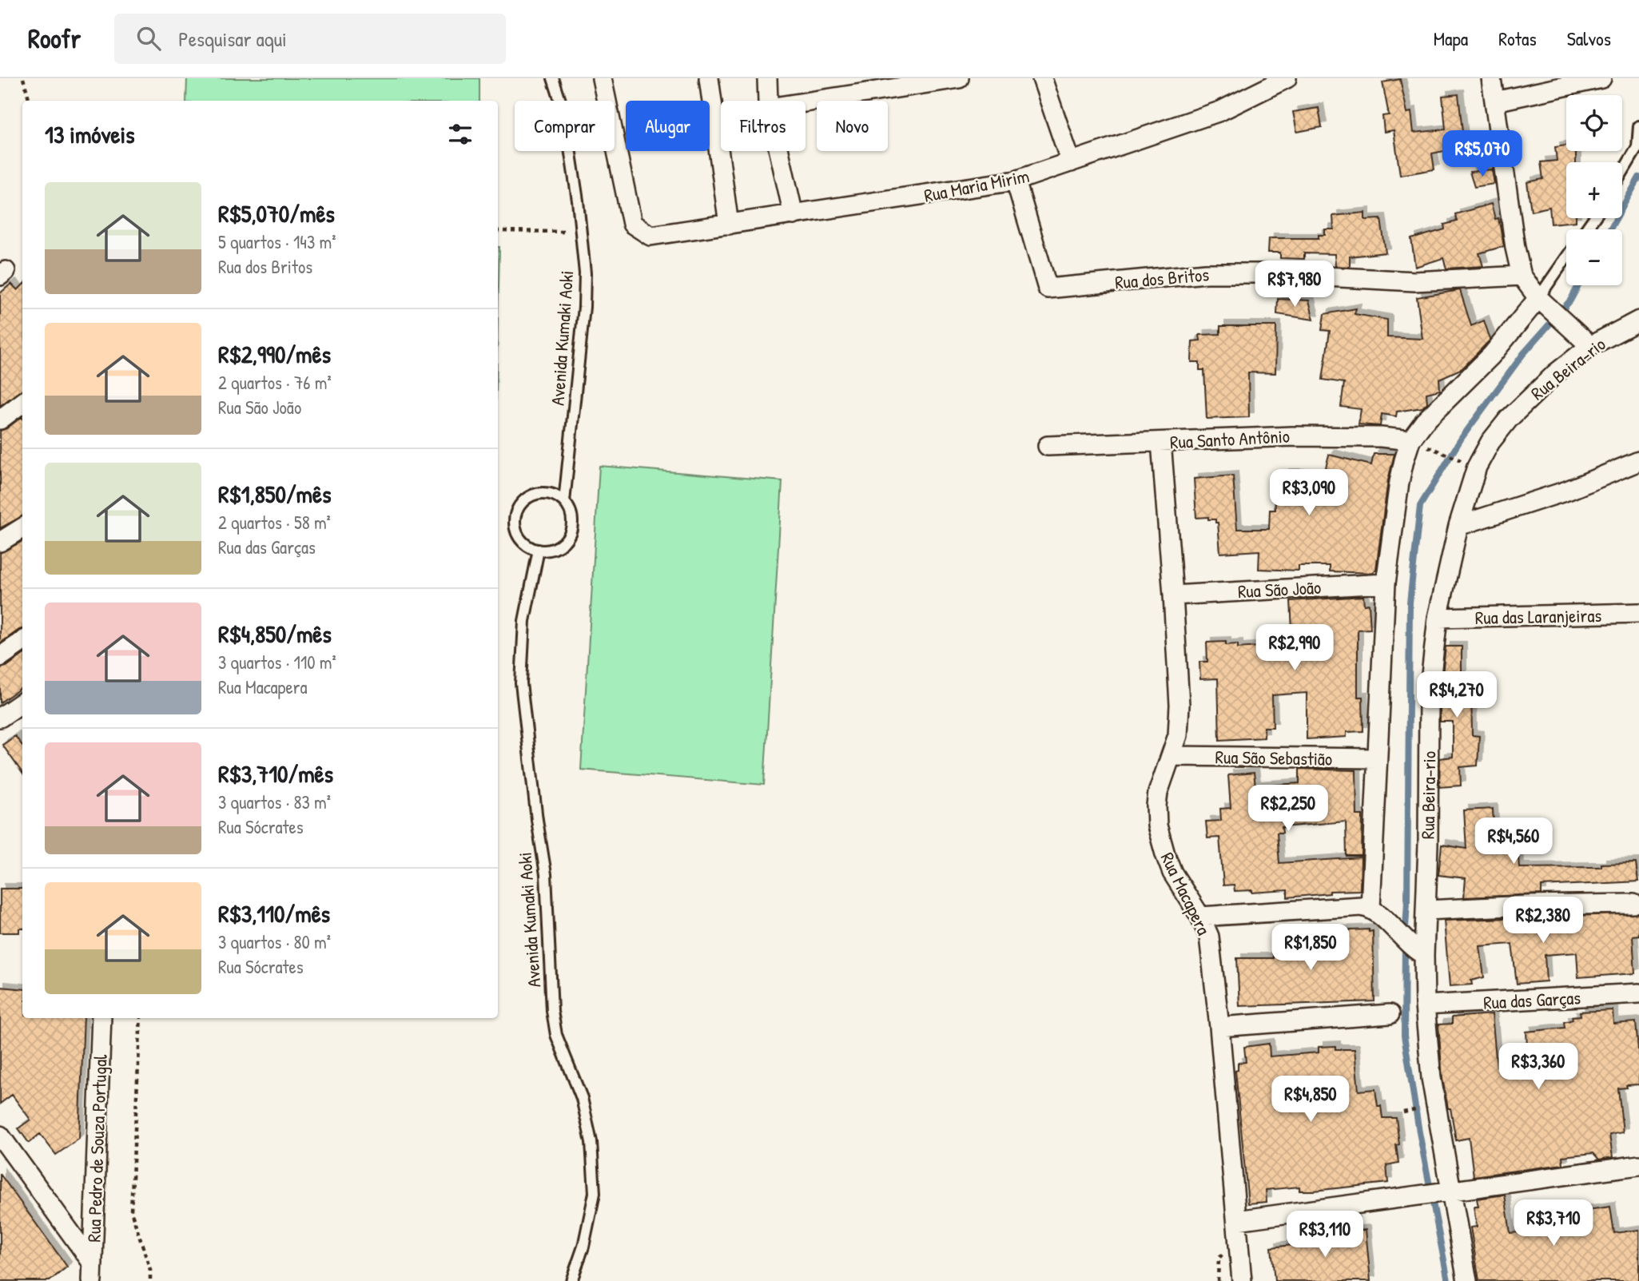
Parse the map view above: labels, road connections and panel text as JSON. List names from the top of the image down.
{
  "streets": {
    "street": [
      "Rua Maria Mirim",
      "Rua dos Britos",
      "Rua Beira-rio",
      "Rua Santo Antônio",
      "Rua São João",
      "Rua das Laranjeiras",
      "Rua São Sebastião",
      "Rua Macapera",
      "Rua das Garças",
      "Rua Pedro de Souza Portugal"
    ],
    "lane": ["Avenida Kumaki Aoki"]
  },
  "crossings": [
    ["Rua Maria Mirim", "Rua dos Britos"],
    ["Rua Beira-rio", "Rua das Laranjeiras"],
    ["Rua Beira-rio", "Rua das Garças"],
    ["Rua Santo Antônio", "Rua Macapera"],
    ["Rua São João", "Rua Macapera"],
    ["Rua São Sebastião", "Rua Macapera"]
  ],
  "page": {
    "header": "Roofr",
    "search": "Pesquisar aqui",
    "nav": ["Mapa", "Rotas", "Salvos"],
    "map_buttons": ["+", "−"],
    "chip": [
      "Comprar",
      "Alugar",
      "Filtros",
      "Novo"
    ],
    "heading": "13 imóveis",
    "price": [
      "R$5,070",
      "R$7,980",
      "R$3,090",
      "R$2,990",
      "R$4,270",
      "R$2,250",
      "R$4,560",
      "R$2,380",
      "R$1,850",
      "R$3,360",
      "R$4,850",
      "R$3,710",
      "R$3,110"
    ],
    "list": [
      {
        "name": "R$5,070/mês",
        "note": "5 quartos · 143 m² · Rua dos Britos"
      },
      {
        "name": "R$2,990/mês",
        "note": "2 quartos · 76 m² · Rua São João"
      },
      {
        "name": "R$1,850/mês",
        "note": "2 quartos · 58 m² · Rua das Garças"
      },
      {
        "name": "R$4,850/mês",
        "note": "3 quartos · 110 m² · Rua Macapera"
      },
      {
        "name": "R$3,710/mês",
        "note": "3 quartos · 83 m² · Rua Sócrates"
      },
      {
        "name": "R$3,110/mês",
        "note": "3 quartos · 80 m² · Rua Sócrates"
      }
    ]
  }
}
